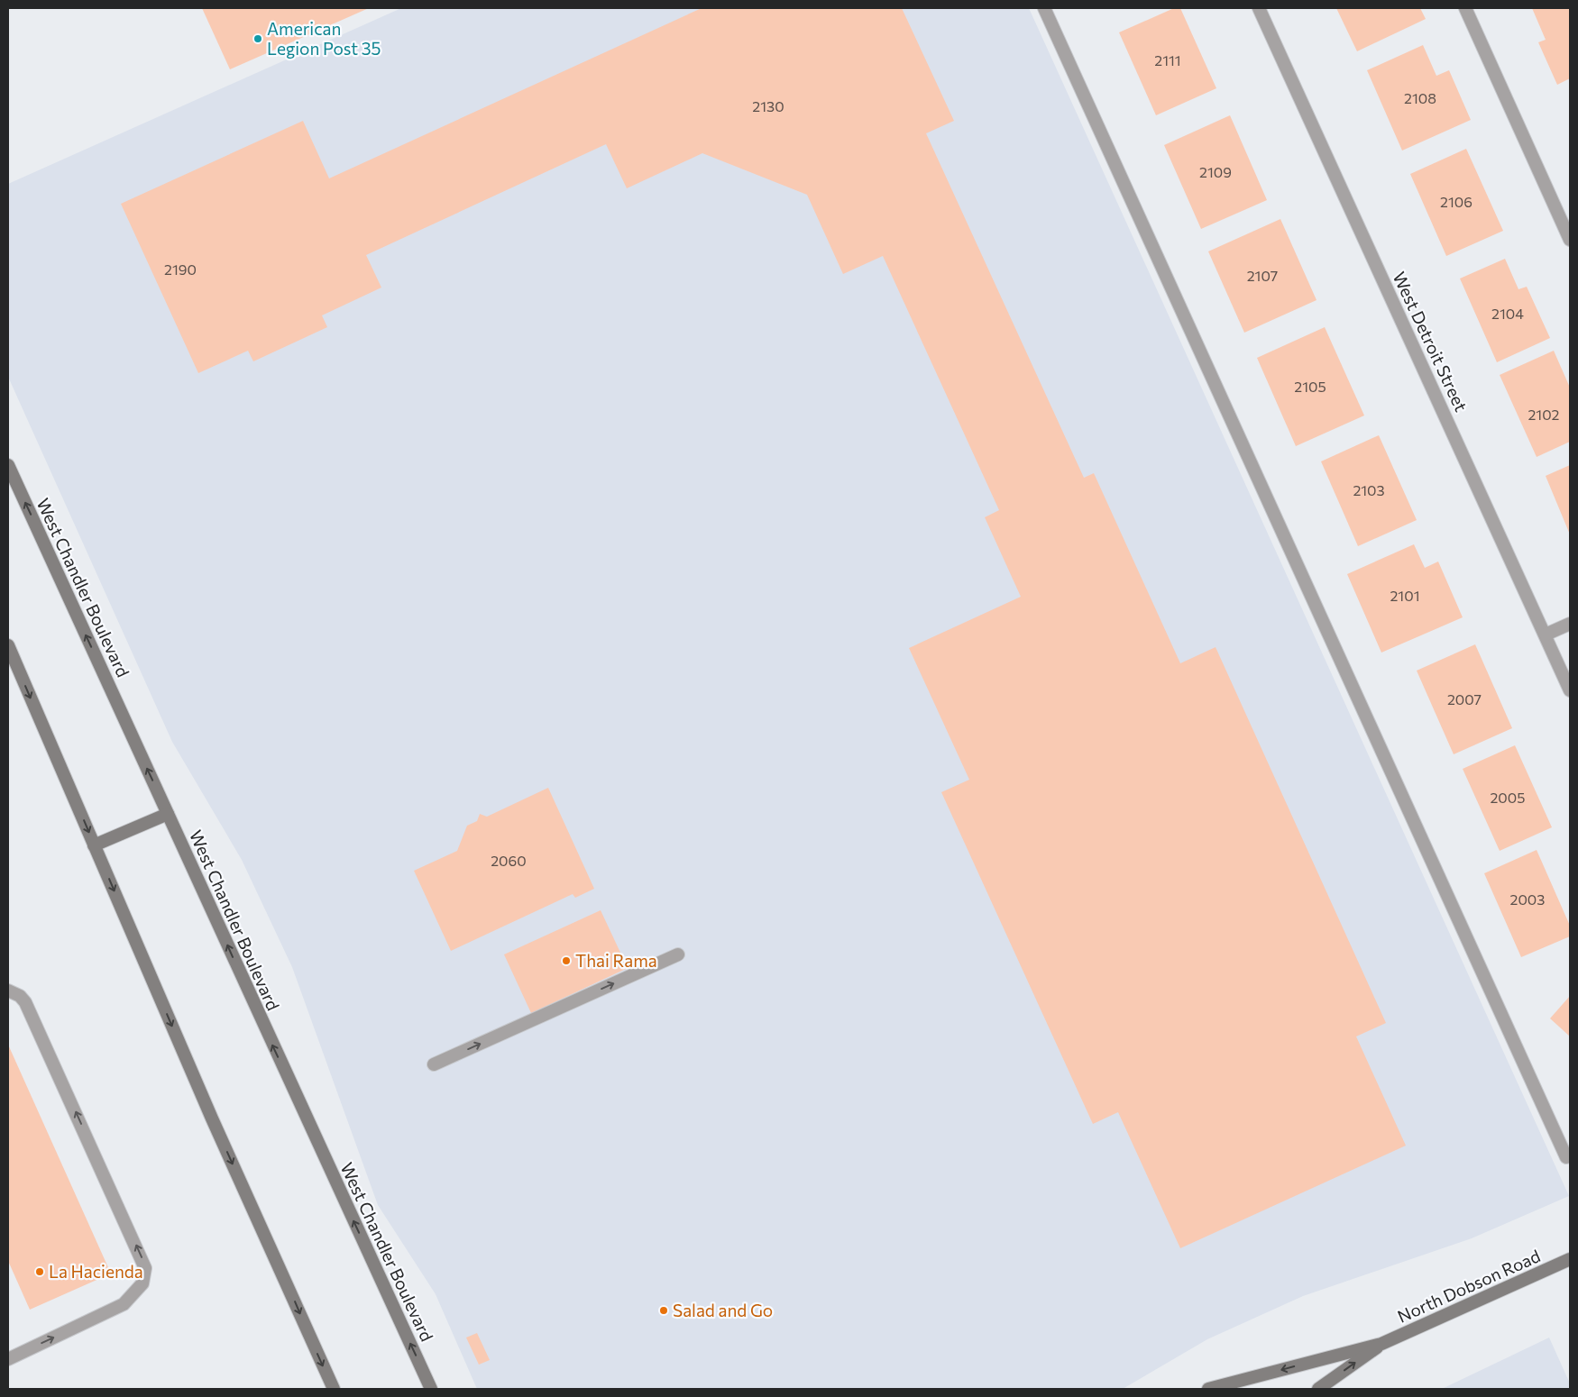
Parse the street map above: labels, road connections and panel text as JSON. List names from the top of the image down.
{
  "streets": {
    "main road": ["West Chandler Boulevard", "North Dobson Road"],
    "street": ["West Detroit Street"]
  },
  "places": [
    "American Legion Post 35",
    "Thai Rama",
    "La Hacienda",
    "Salad and Go"
  ],
  "house_numbers": [
    "2111",
    "2108",
    "2130",
    "2109",
    "2106",
    "2190",
    "2107",
    "2104",
    "2105",
    "2102",
    "2103",
    "2101",
    "2007",
    "2005",
    "2060",
    "2003"
  ]
}
